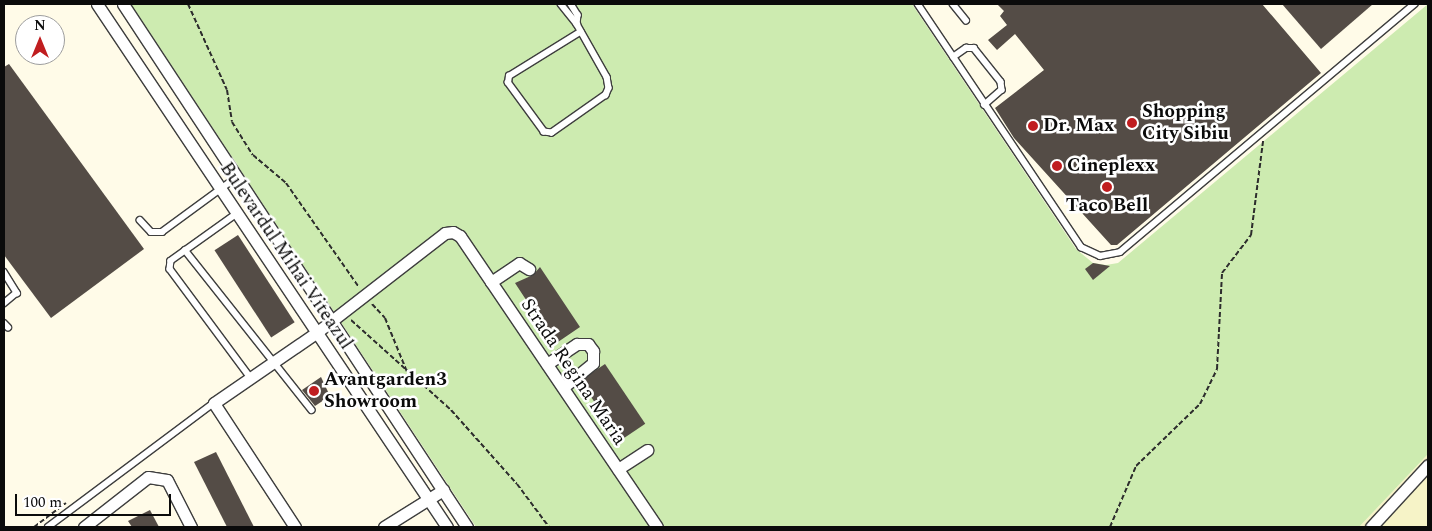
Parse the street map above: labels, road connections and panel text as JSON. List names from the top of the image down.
{
  "streets": {
    "street": ["Bulevardul Mihai Viteazul", "Strada Regina Maria"]
  },
  "places": [
    "Shopping City Sibiu",
    "Dr. Max",
    "Cineplexx",
    "Taco Bell",
    "Avantgarden3 Showroom"
  ],
  "scale_bar": "100 m",
  "north": "top"
}
